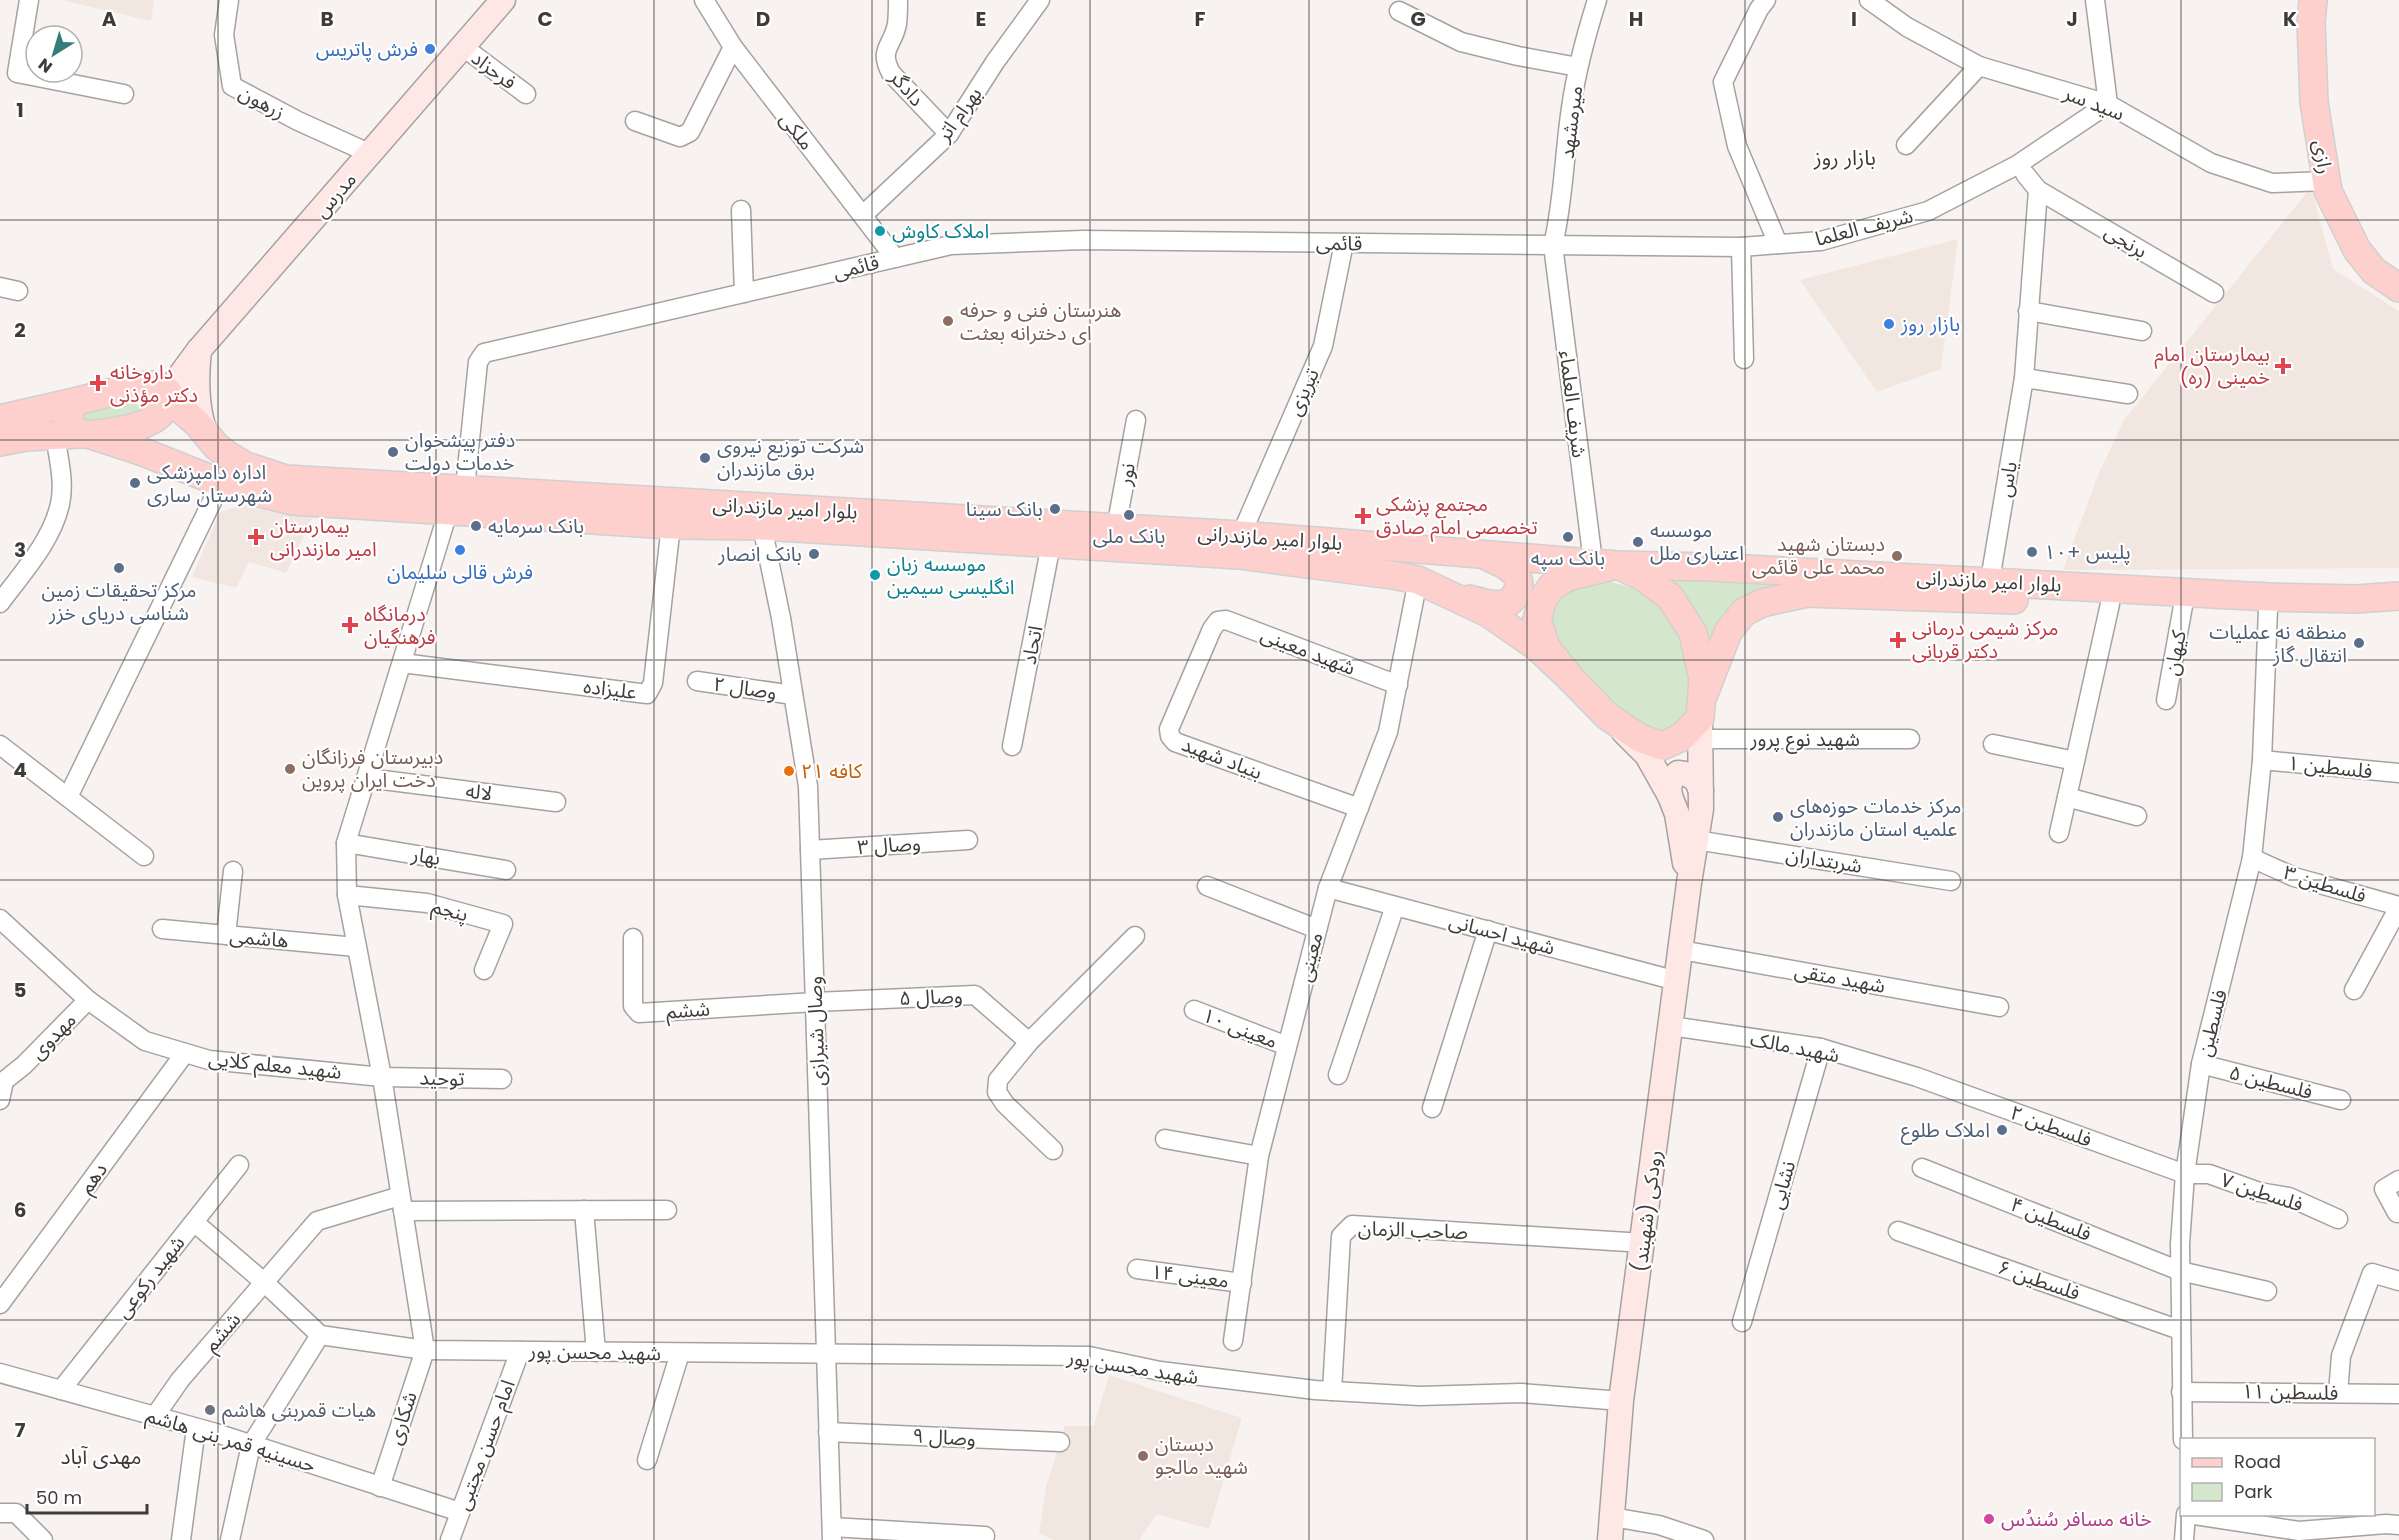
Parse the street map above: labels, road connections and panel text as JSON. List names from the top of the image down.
{
  "streets": {
    "main road": [
      "رازی",
      "مدرس",
      "بلوار امیر مازندرانی",
      "رودکی (شهبند)"
    ],
    "street": [
      "فرحزاد",
      "دادگر",
      "زرهون",
      "سید سر",
      "بهرام اتر",
      "میرمشهد",
      "ملکی",
      "شریف العلما",
      "برنجی",
      "قائمی",
      "تبریزی",
      "شریف العلماء",
      "نور",
      "یاس",
      "اتحاد",
      "شهید معینی",
      "کیهان",
      "وصال ۲",
      "علیزاده",
      "شهید نوع پرور",
      "بنیاد شهید",
      "فلسطین ۱",
      "لاله",
      "وصال ۳",
      "بهار",
      "شربتداران",
      "فلسطین ۳",
      "پنجم",
      "شهید احسانی",
      "هاشمی",
      "معینی",
      "شهید متقی",
      "وصال ۵",
      "ششم",
      "فلسطین",
      "معینی ۱۰",
      "وصال شیرازی",
      "مهدوی",
      "شهید مالک",
      "شهید معلم کلایی",
      "توحید",
      "فلسطین ۵",
      "فلسطین ۲",
      "دهم",
      "نشایی",
      "فلسطین ۷",
      "فلسطین ۴",
      "صاحب الزمان",
      "معینی ۱۴",
      "شهید رکوعی",
      "فلسطین ۶",
      "شهید محسن پور",
      "فلسطین ۱۱",
      "شکاری",
      "وصال ۹",
      "حسینیه قمر بنی هاشم",
      "امام حسن مجتبی"
    ]
  },
  "crossings": [
    ["فرحزاد", "مدرس"],
    ["دادگر", "بهرام اتر"],
    ["زرهون", "مدرس"],
    ["سید سر", "رازی"],
    ["سید سر", "شریف العلما"],
    ["بهرام اتر", "ملکی"],
    ["میرمشهد", "شریف العلما"],
    ["میرمشهد", "قائمی"],
    ["میرمشهد", "شریف العلماء"],
    ["ملکی", "قائمی"],
    ["مدرس", "بلوار امیر مازندرانی"],
    ["شریف العلما", "قائمی"],
    ["شریف العلما", "شریف العلماء"],
    ["برنجی", "یاس"],
    ["قائمی", "تبریزی"],
    ["قائمی", "شریف العلماء"],
    ["قائمی", "بلوار امیر مازندرانی"],
    ["تبریزی", "بلوار امیر مازندرانی"],
    ["شریف العلماء", "بلوار امیر مازندرانی"],
    ["شریف العلماء", "شهید نوع پرور"],
    ["شریف العلماء", "رودکی (شهبند)"],
    ["نور", "بلوار امیر مازندرانی"],
    ["یاس", "بلوار امیر مازندرانی"],
    ["بلوار امیر مازندرانی", "اتحاد"],
    ["بلوار امیر مازندرانی", "کیهان"],
    ["بلوار امیر مازندرانی", "علیزاده"],
    ["بلوار امیر مازندرانی", "شهید نوع پرور"],
    ["بلوار امیر مازندرانی", "معینی"],
    ["بلوار امیر مازندرانی", "فلسطین"],
    ["بلوار امیر مازندرانی", "وصال شیرازی"],
    ["بلوار امیر مازندرانی", "رودکی (شهبند)"],
    ["شهید معینی", "بنیاد شهید"],
    ["شهید معینی", "معینی"],
    ["وصال ۲", "وصال شیرازی"],
    ["شهید نوع پرور", "رودکی (شهبند)"],
    ["بنیاد شهید", "معینی"],
    ["فلسطین ۱", "فلسطین"],
    ["وصال ۳", "وصال شیرازی"],
    ["شربتداران", "رودکی (شهبند)"],
    ["فلسطین ۳", "فلسطین"],
    ["شهید احسانی", "معینی"],
    ["شهید احسانی", "رودکی (شهبند)"],
    ["معینی", "معینی ۱۰"],
    ["معینی", "معینی ۱۴"],
    ["شهید متقی", "رودکی (شهبند)"],
    ["وصال ۵", "ششم"],
    ["وصال ۵", "وصال شیرازی"],
    ["ششم", "وصال شیرازی"],
    ["ششم", "حسینیه قمر بنی هاشم"],
    ["فلسطین", "فلسطین ۵"],
    ["فلسطین", "فلسطین ۲"],
    ["فلسطین", "فلسطین ۷"],
    ["فلسطین", "فلسطین ۴"],
    ["فلسطین", "فلسطین ۶"],
    ["فلسطین", "فلسطین ۱۱"],
    ["وصال شیرازی", "شهید محسن پور"],
    ["وصال شیرازی", "وصال ۹"],
    ["مهدوی", "شهید معلم کلایی"],
    ["شهید مالک", "فلسطین ۲"],
    ["شهید مالک", "نشایی"],
    ["شهید مالک", "رودکی (شهبند)"],
    ["شهید معلم کلایی", "توحید"],
    ["شهید معلم کلایی", "دهم"],
    ["فلسطین ۲", "فلسطین ۷"],
    ["رودکی (شهبند)", "صاحب الزمان"],
    ["رودکی (شهبند)", "شهید محسن پور"],
    ["صاحب الزمان", "شهید محسن پور"],
    ["شهید رکوعی", "حسینیه قمر بنی هاشم"],
    ["شهید محسن پور", "شکاری"],
    ["شهید محسن پور", "امام حسن مجتبی"],
    ["شکاری", "حسینیه قمر بنی هاشم"],
    ["حسینیه قمر بنی هاشم", "امام حسن مجتبی"]
  ],
  "districts": ["بازار روز", "مهدی آباد"],
  "places": {
    "other": [
      "فرش پاتریس",
      "املاک کاوش",
      "هنرستان فنی و حرفه ای دخترانه بعثت",
      "بازار روز",
      "دفتر پیشخوان خدمات دولت",
      "شرکت توزیع نیروی برق مازندران",
      "اداره دامپزشکی شهرستان ساری",
      "بانک سینا",
      "بانک ملی",
      "بانک سرمایه",
      "بانک سپه",
      "موسسه اعتباری ملل",
      "فرش قالی سلیمان",
      "پلیس +١٠",
      "بانک انصار",
      "دبستان شهید محمد علی قائمی",
      "مرکز تحقیقات زمین شناسی دریای خزر",
      "موسسه زبان انگلیسی سیمین",
      "منطقه نه عملیات انتقال گاز",
      "دبیرستان فرزانگان دخت ایران پروین",
      "کافه ۲۱",
      "مرکز خدمات حوزه‌های علمیه استان مازندران",
      "املاک طلوع",
      "هیات قمربنی هاشم",
      "دبستان شهید مالجو",
      "خانه مسافر سُندُس"
    ],
    "health": [
      "بیمارستان امام خمینی (ره)",
      "داروخانه دکتر مؤذنی",
      "مجتمع پزشکی تخصصی امام صادق",
      "بیمارستان امیر مازندرانی",
      "درمانگاه فرهنگیان",
      "مرکز شیمی درمانی دکتر قربانی"
    ]
  },
  "legend": ["Road", "Park"],
  "scale_bar": "50 m",
  "north": "bottom left",
  "grid": {
    "columns": [
      "A",
      "B",
      "C",
      "D",
      "E",
      "F",
      "G",
      "H",
      "I",
      "J",
      "K"
    ],
    "rows": [
      "1",
      "2",
      "3",
      "4",
      "5",
      "6",
      "7"
    ]
  }
}
